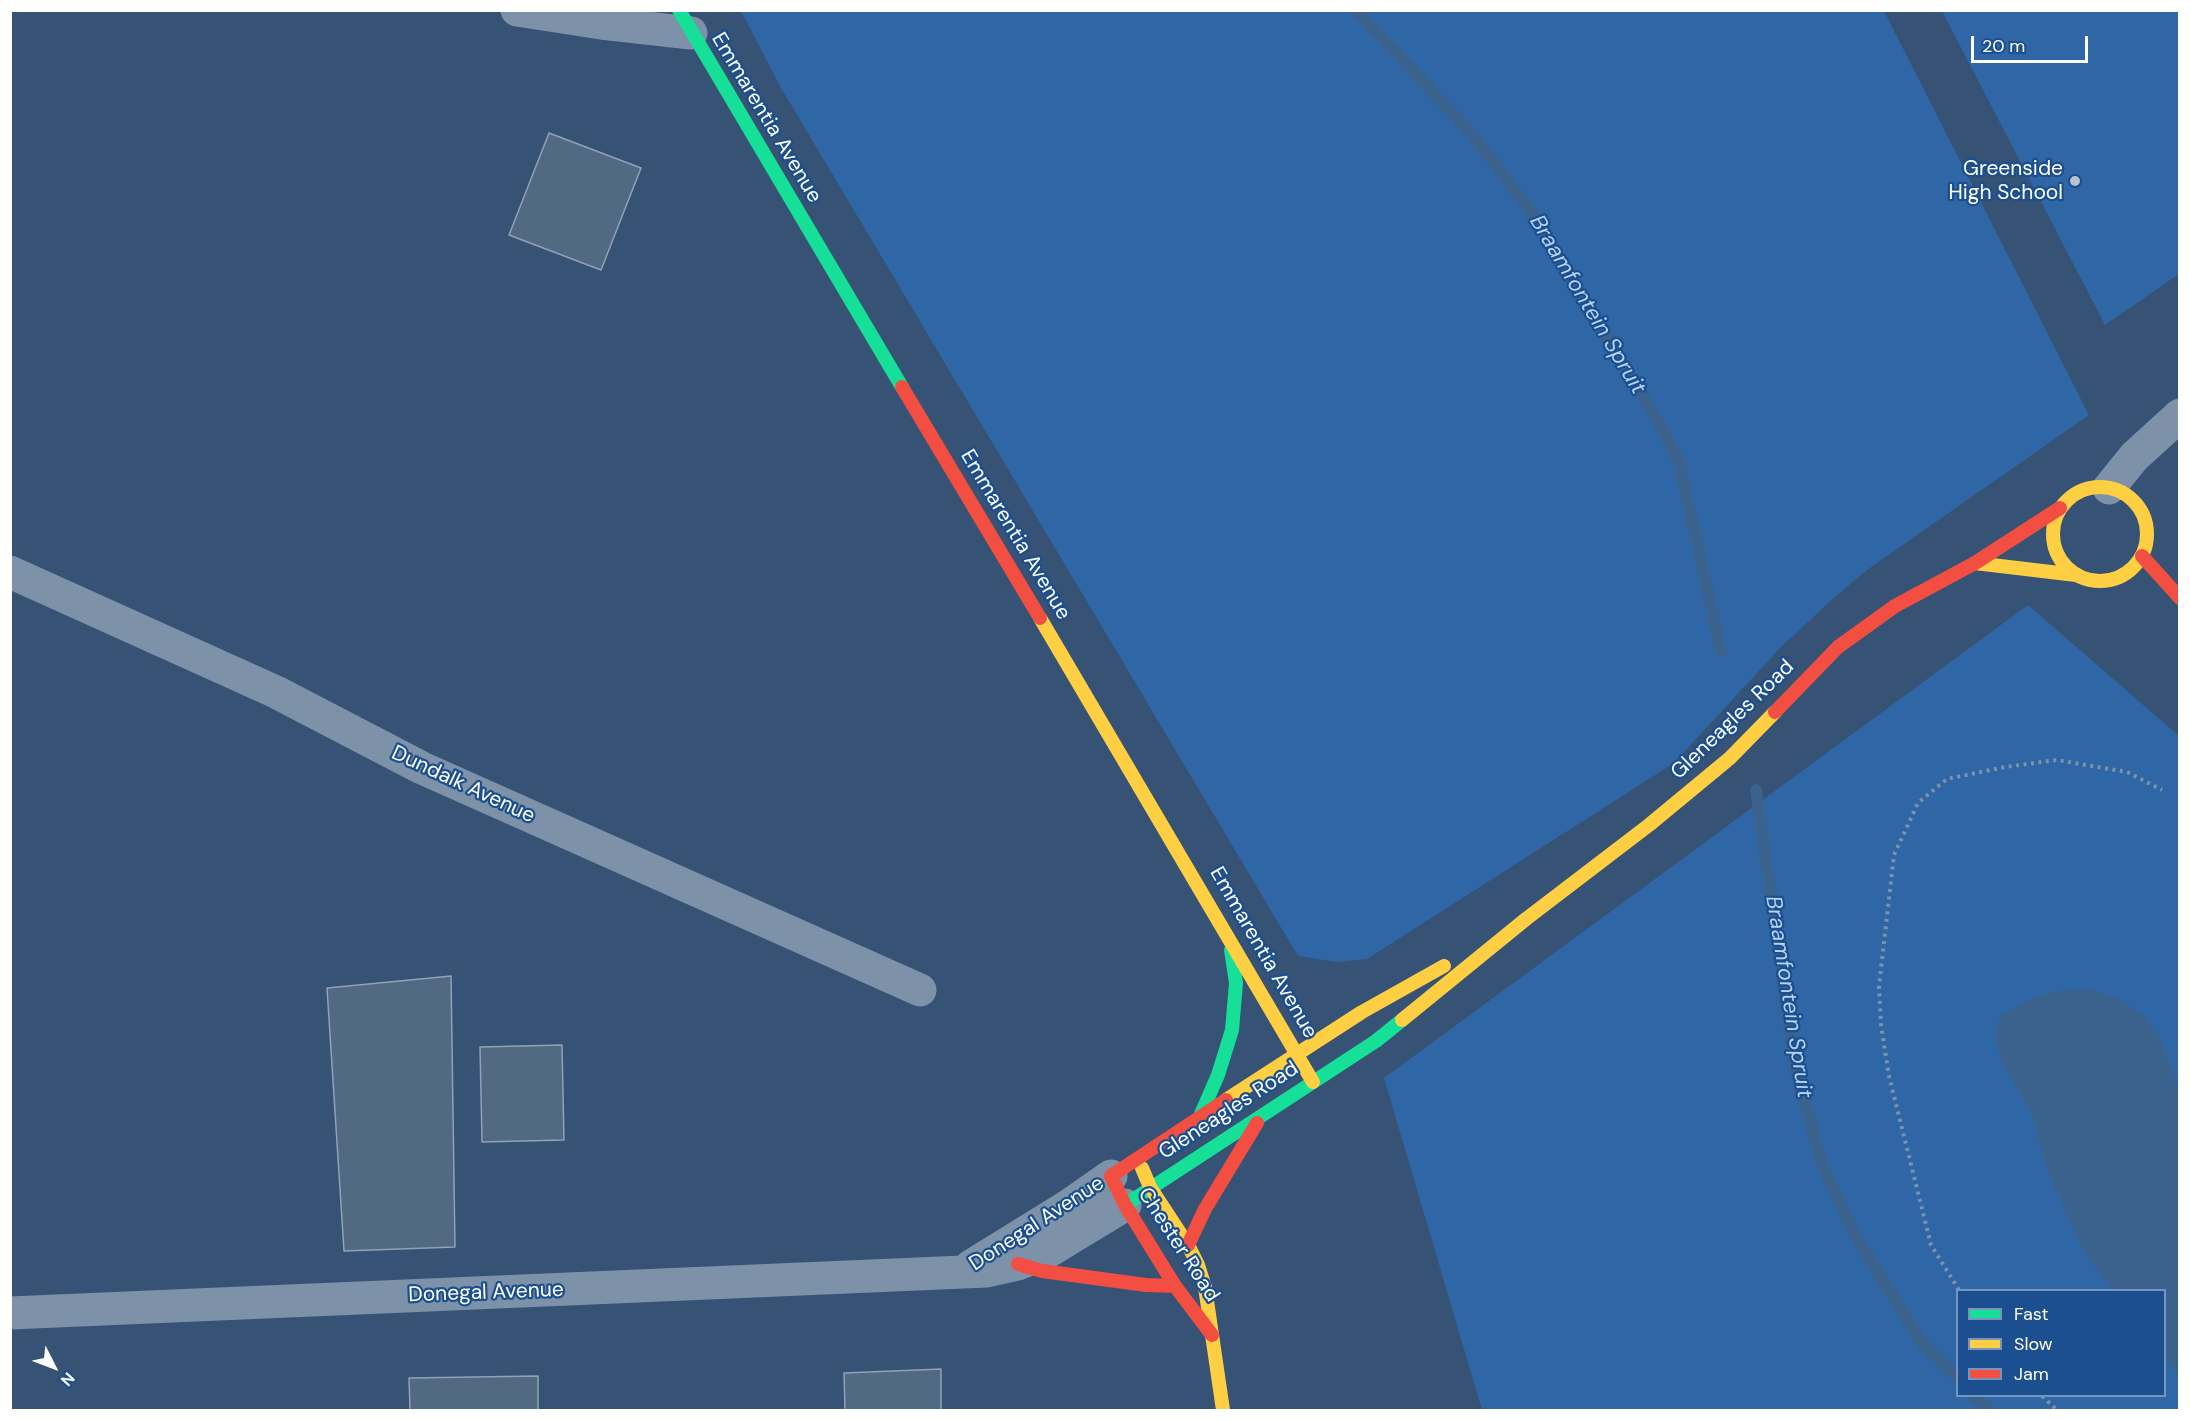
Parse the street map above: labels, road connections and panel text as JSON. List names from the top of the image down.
{
  "streets": {
    "street": [
      "Emmarentia Avenue",
      "Gleneagles Road",
      "Dundalk Avenue",
      "Donegal Avenue",
      "Chester Road"
    ]
  },
  "crossings": [
    ["Emmarentia Avenue", "Gleneagles Road"],
    ["Gleneagles Road", "Donegal Avenue"],
    ["Gleneagles Road", "Chester Road"],
    ["Donegal Avenue", "Chester Road"]
  ],
  "water": ["Braamfontein Spruit"],
  "places": ["Greenside High School"],
  "legend": ["Fast", "Slow", "Jam"],
  "scale_bar": "20 m",
  "north": "bottom right"
}
